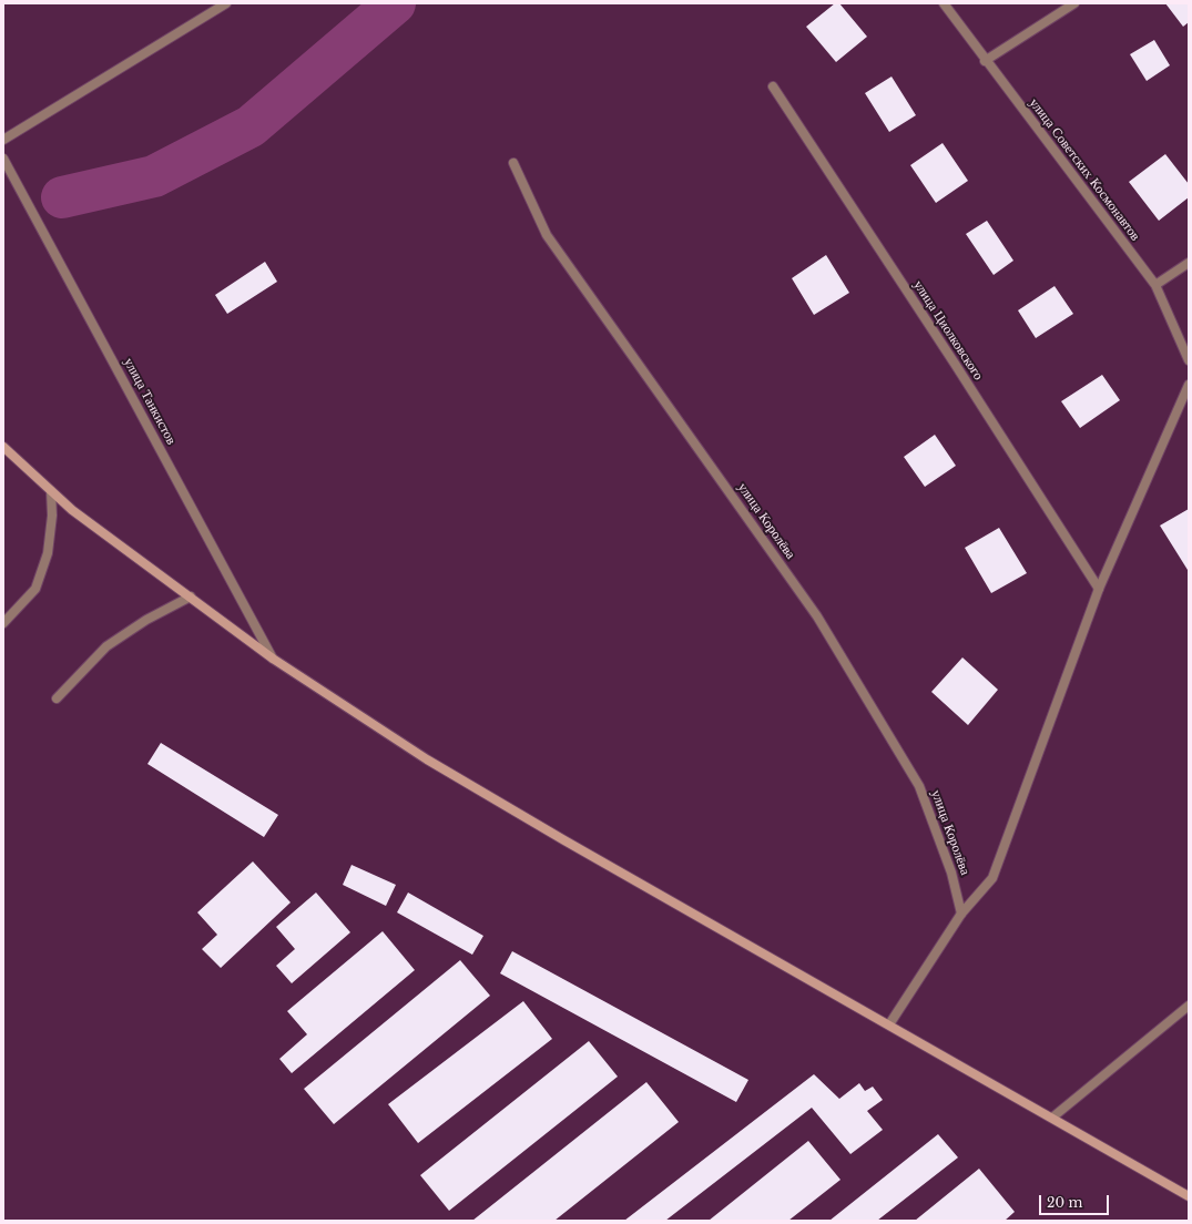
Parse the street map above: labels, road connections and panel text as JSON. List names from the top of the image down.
{
  "streets": {
    "street": [
      "улица Советских Космонавтов",
      "улица Циолковского",
      "улица Танкистов",
      "улица Королёва"
    ]
  },
  "scale_bar": "20 m"
}
